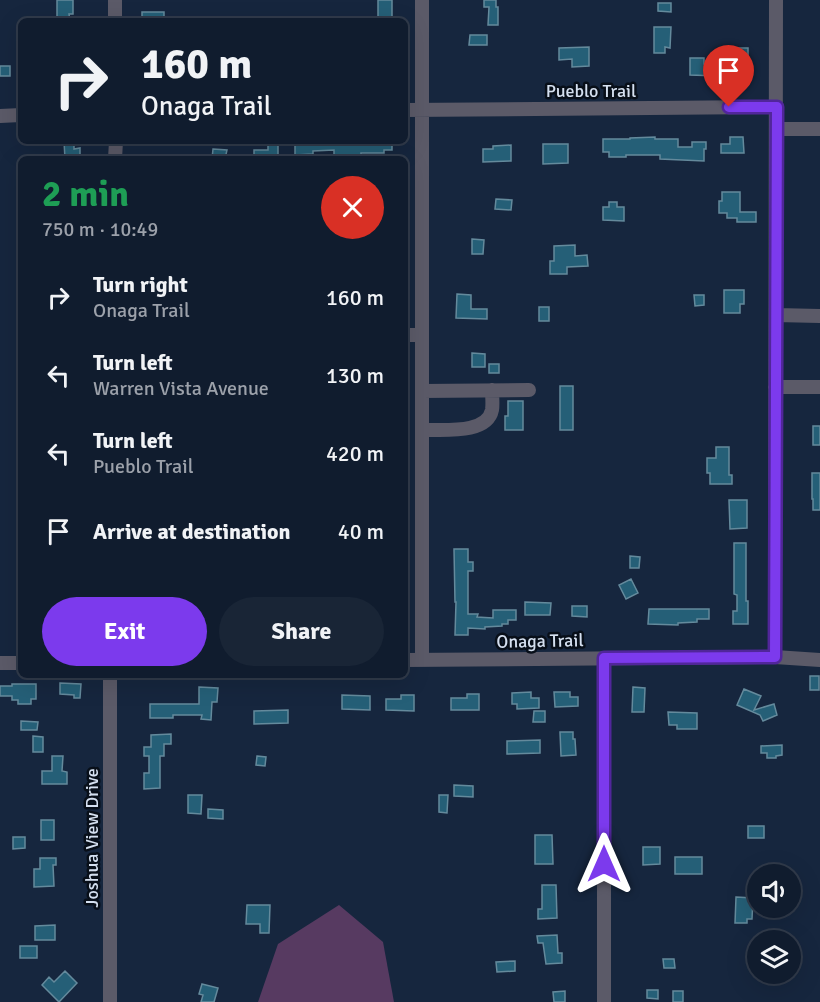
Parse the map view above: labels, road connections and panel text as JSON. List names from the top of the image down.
{
  "streets": {
    "street": ["Pueblo Trail", "Onaga Trail", "Joshua View Drive"]
  },
  "page": {
    "turn": ["160 m", "Onaga Trail"],
    "heading": ["2 min", "750 m · 10:49"],
    "list": [
      {
        "name": "Turn right",
        "note": "Onaga Trail",
        "value": "160 m"
      },
      {
        "name": "Turn left",
        "note": "Warren Vista Avenue",
        "value": "130 m"
      },
      {
        "name": "Turn left",
        "note": "Pueblo Trail",
        "value": "420 m"
      },
      {
        "name": "Arrive at destination",
        "value": "40 m"
      }
    ],
    "buttons": ["Exit", "Share"]
  }
}
